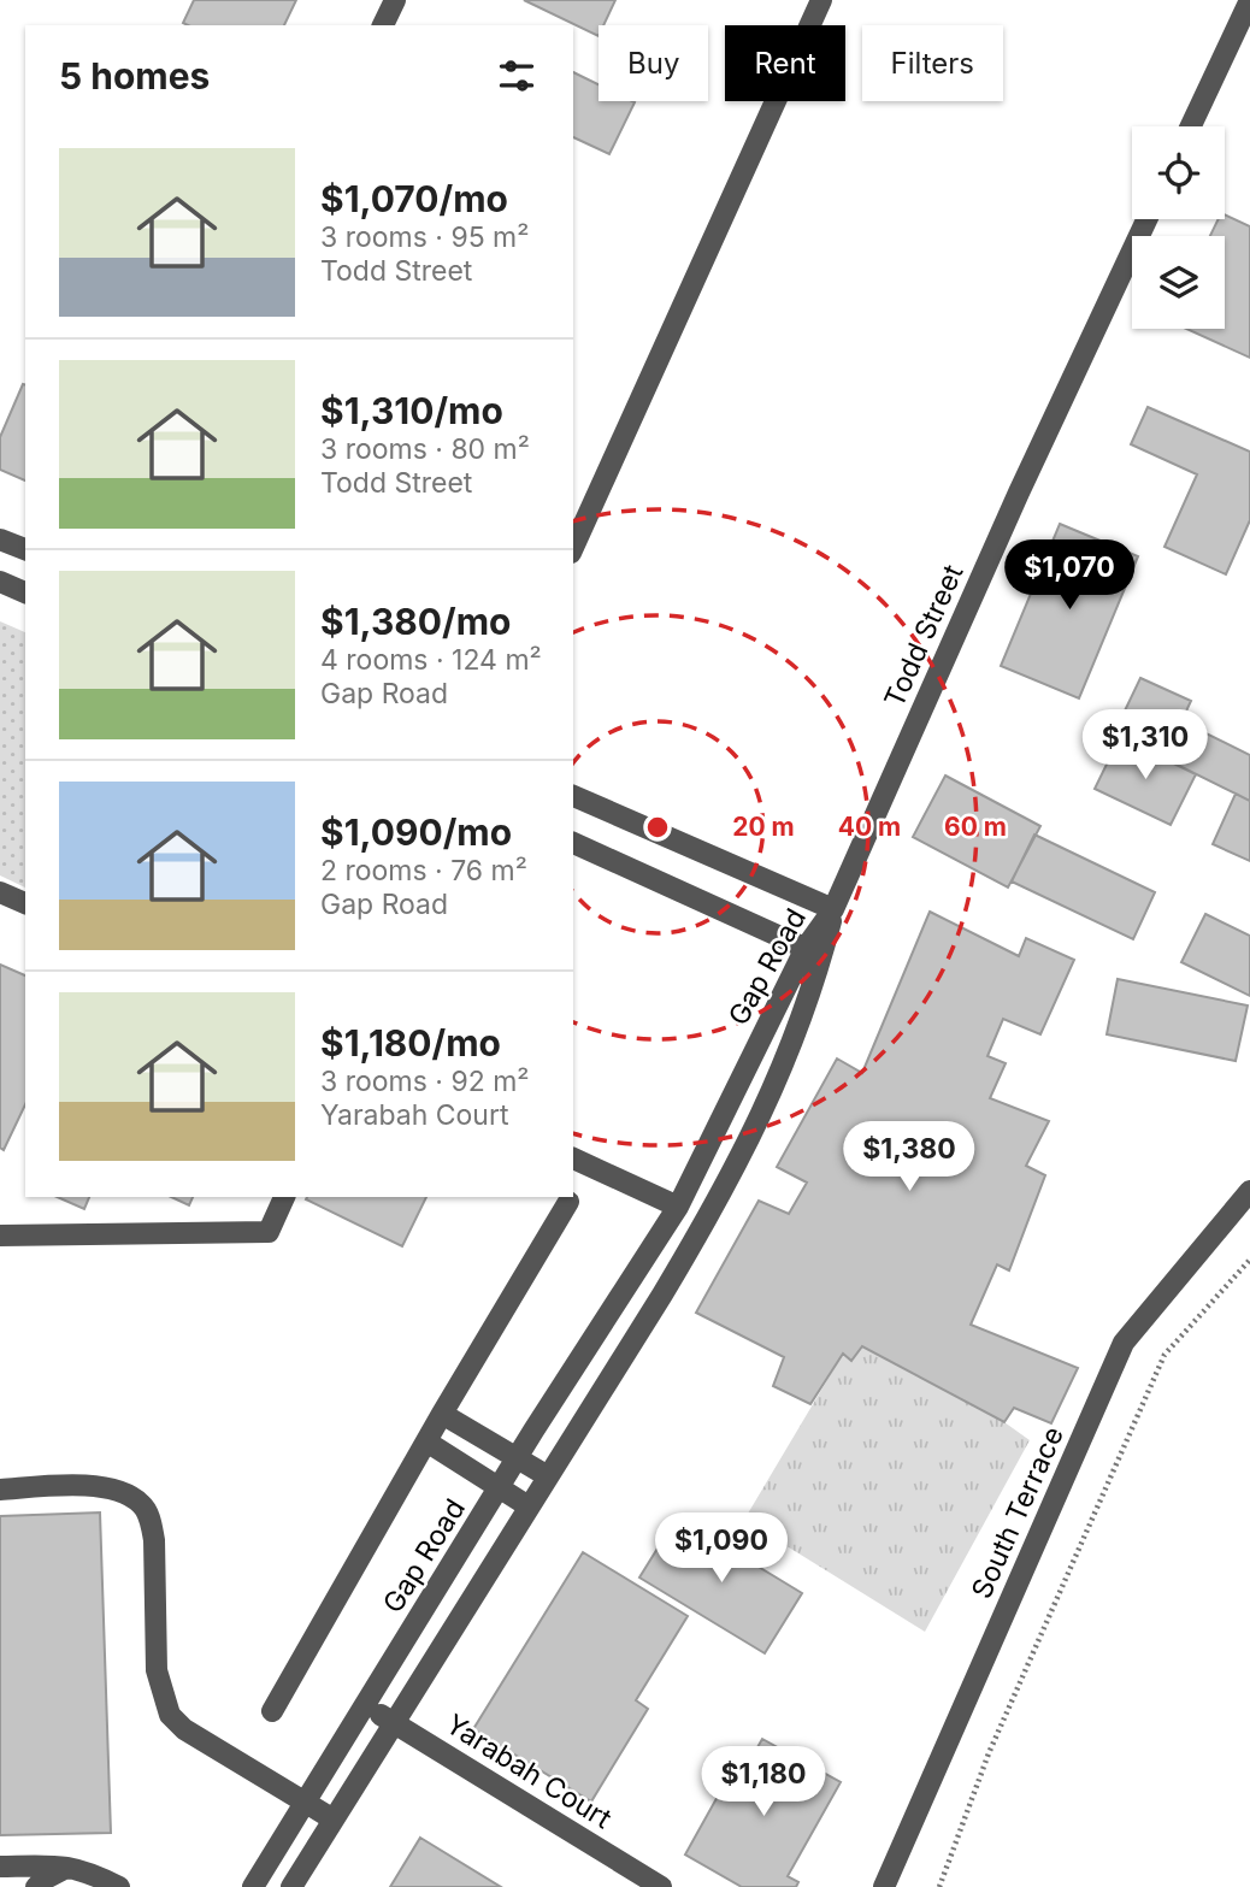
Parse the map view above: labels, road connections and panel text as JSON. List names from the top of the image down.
{
  "streets": {
    "street": [
      "Todd Street",
      "Gap Road",
      "South Terrace",
      "Yarabah Court"
    ]
  },
  "crossings": [
    ["Todd Street", "Gap Road"],
    ["Gap Road", "Yarabah Court"]
  ],
  "page": {
    "chip": ["Buy", "Rent", "Filters"],
    "heading": "5 homes",
    "list": [
      {
        "name": "$1,070/mo",
        "note": "3 rooms · 95 m² · Todd Street"
      },
      {
        "name": "$1,310/mo",
        "note": "3 rooms · 80 m² · Todd Street"
      },
      {
        "name": "$1,380/mo",
        "note": "4 rooms · 124 m² · Gap Road"
      },
      {
        "name": "$1,090/mo",
        "note": "2 rooms · 76 m² · Gap Road"
      },
      {
        "name": "$1,180/mo",
        "note": "3 rooms · 92 m² · Yarabah Court"
      }
    ],
    "price": [
      "$1,070",
      "$1,310",
      "$1,380",
      "$1,090",
      "$1,180"
    ]
  },
  "rings": ["20 m", "40 m", "60 m"]
}
